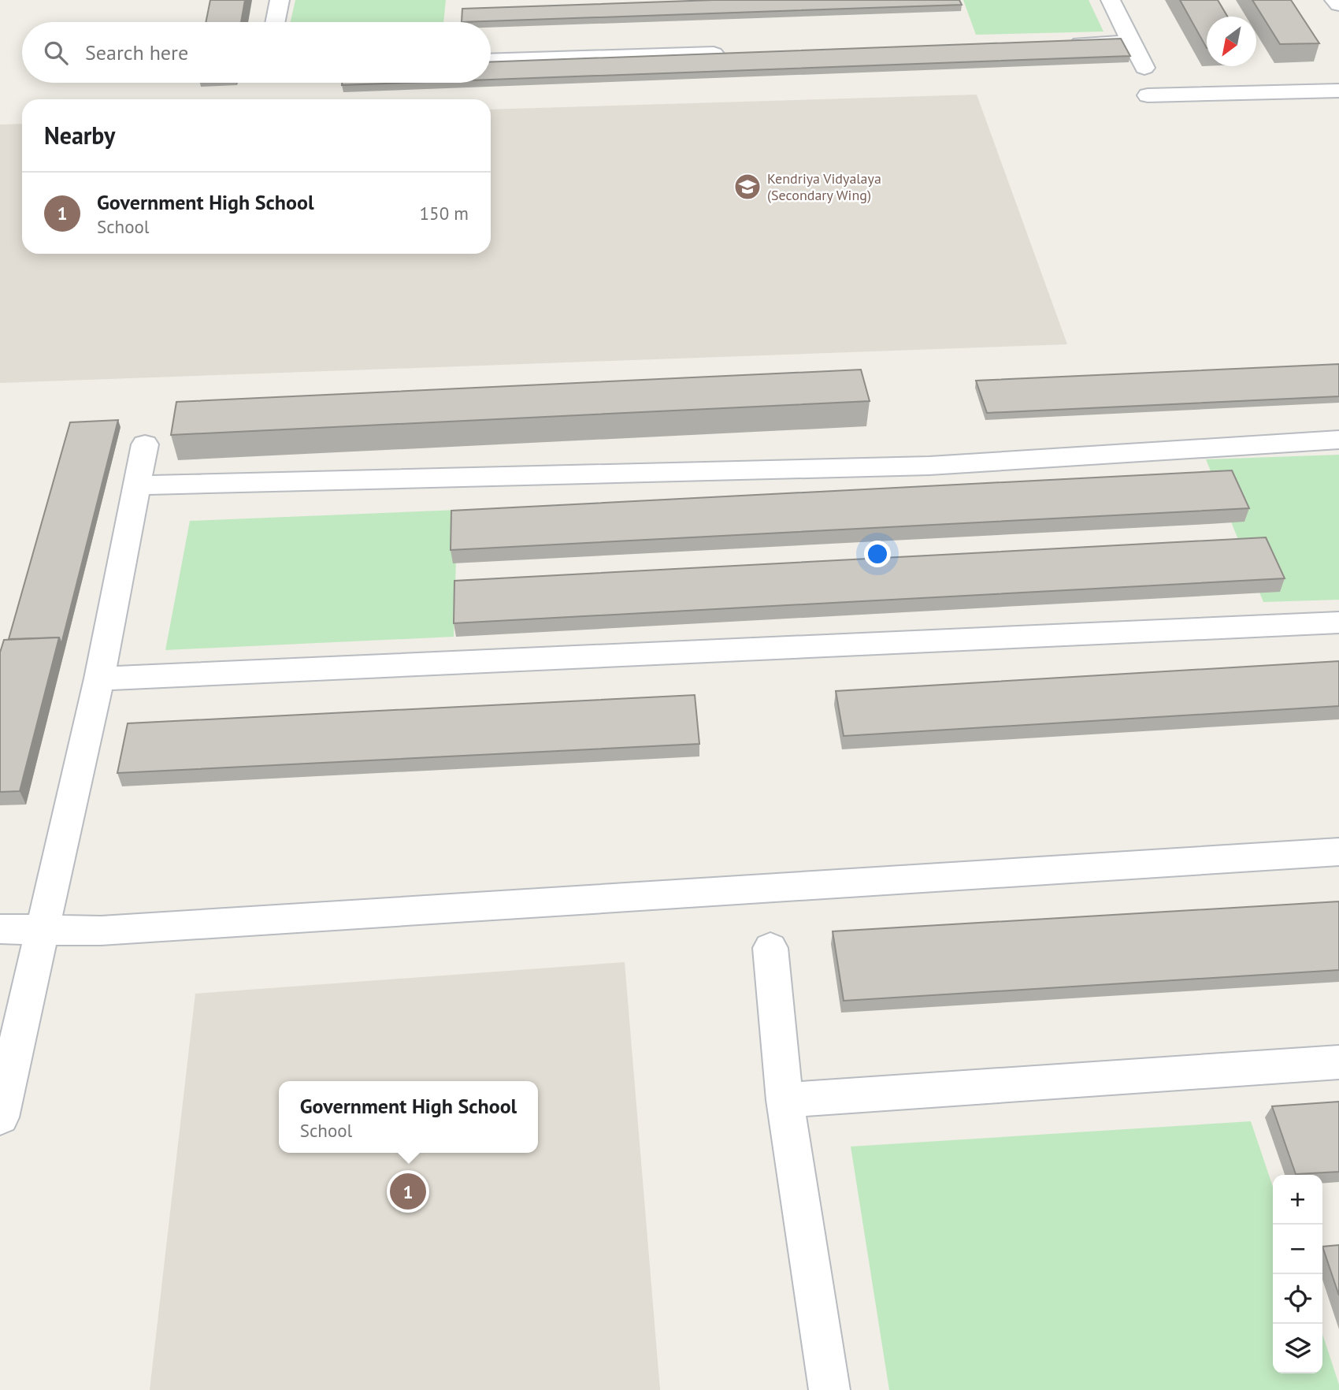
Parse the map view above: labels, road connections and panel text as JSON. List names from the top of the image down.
{
  "places": {
    "school or university": ["Kendriya Vidyalaya (Secondary Wing)"]
  },
  "north": "bottom left",
  "page": {
    "search": "Search here",
    "heading": "Nearby",
    "list": [
      {
        "mark": "1",
        "name": "Government High School",
        "note": "School",
        "value": "150 m"
      }
    ],
    "popup": ["Government High School", "School"],
    "pins": "1",
    "map_buttons": ["+", "−"]
  }
}
